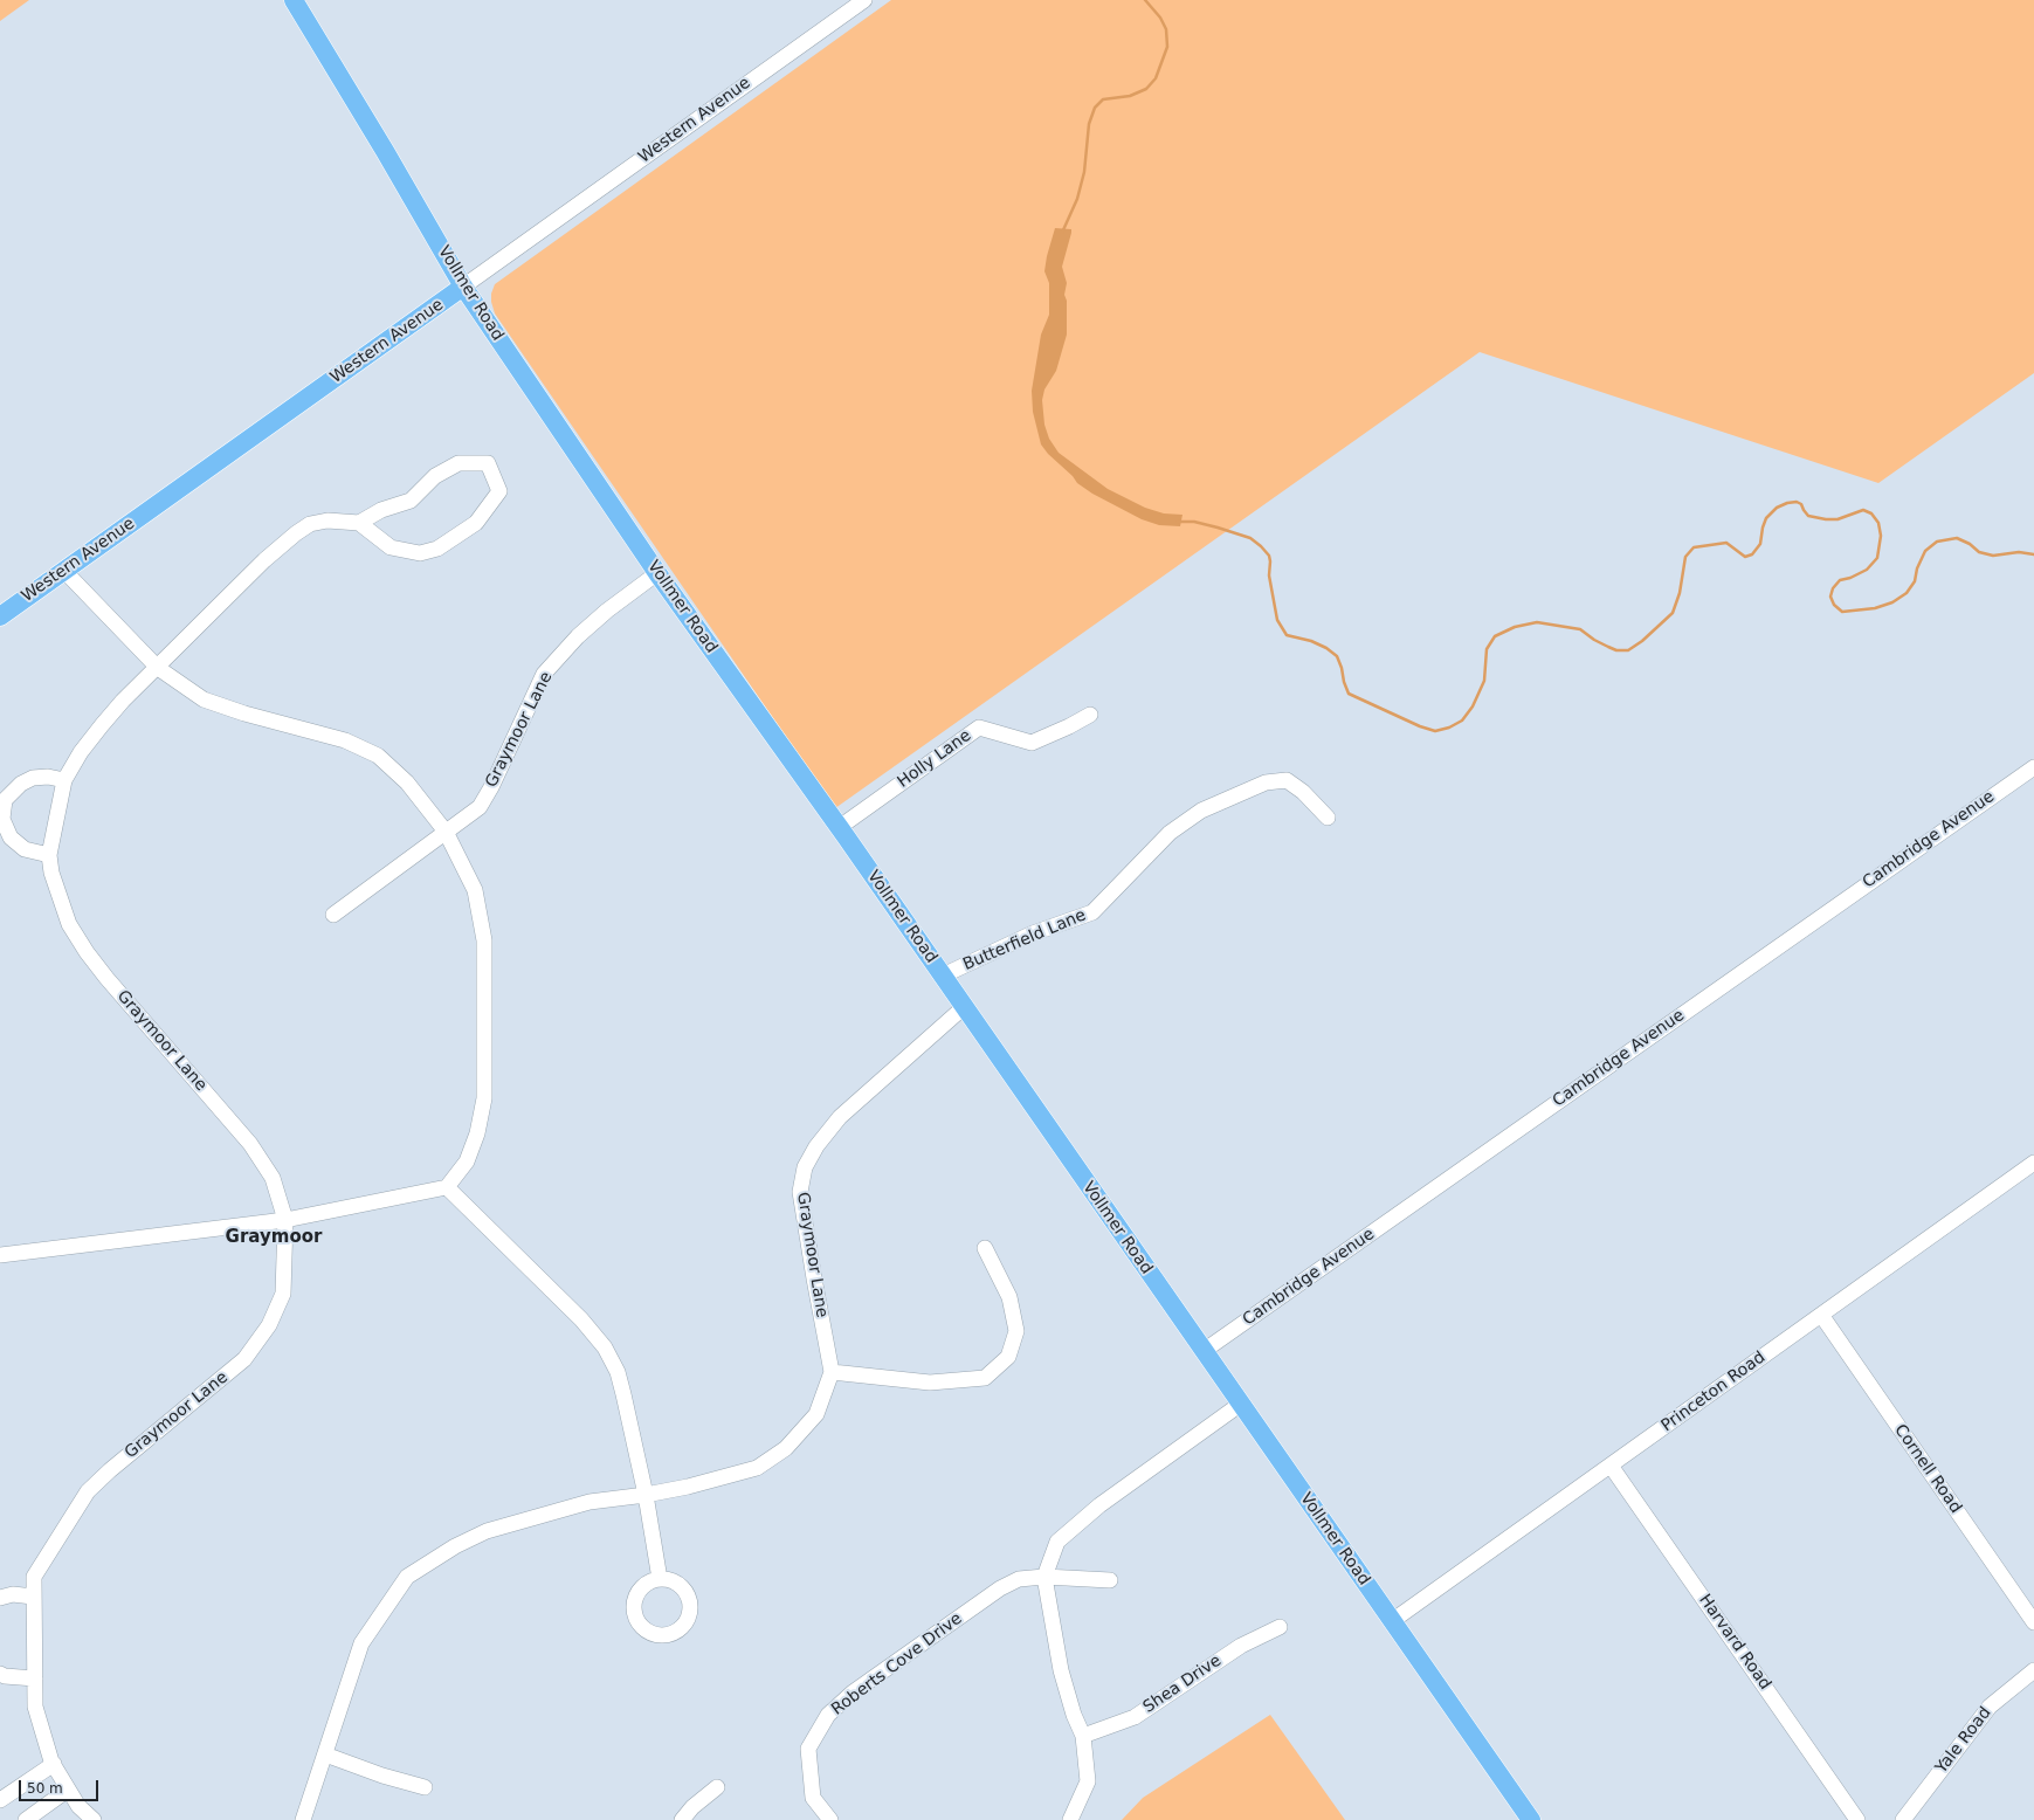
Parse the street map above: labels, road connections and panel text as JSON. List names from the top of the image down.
{
  "streets": {
    "main road": ["Western Avenue", "Vollmer Road"],
    "street": [
      "Graymoor Lane",
      "Holly Lane",
      "Cambridge Avenue",
      "Butterfield Lane",
      "Princeton Road",
      "Cornell Road",
      "Harvard Road",
      "Roberts Cove Drive",
      "Shea Drive",
      "Yale Road"
    ]
  },
  "crossings": [
    ["Western Avenue", "Vollmer Road"],
    ["Vollmer Road", "Graymoor Lane"],
    ["Vollmer Road", "Holly Lane"],
    ["Vollmer Road", "Cambridge Avenue"],
    ["Vollmer Road", "Butterfield Lane"],
    ["Vollmer Road", "Princeton Road"],
    ["Princeton Road", "Cornell Road"],
    ["Princeton Road", "Harvard Road"]
  ],
  "districts": ["Graymoor"],
  "scale_bar": "50 m"
}
